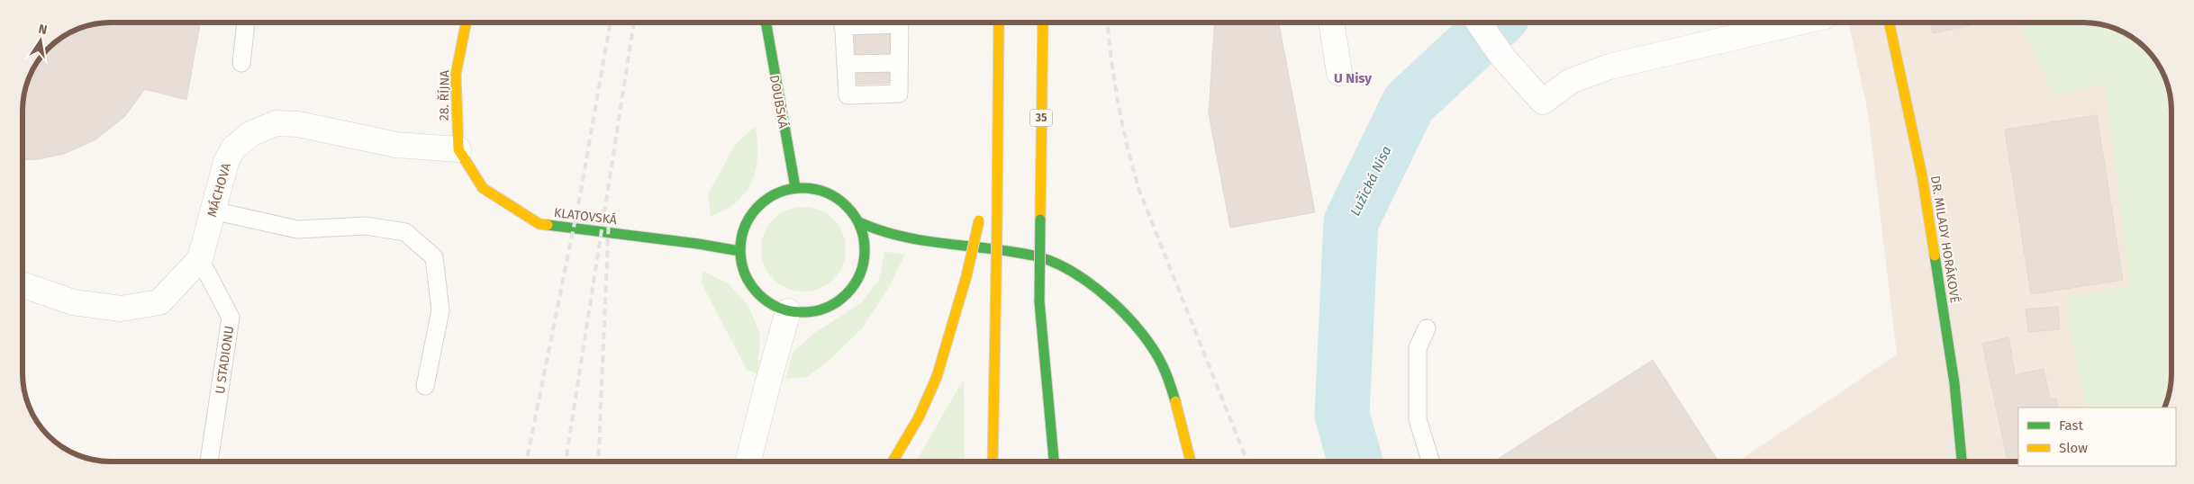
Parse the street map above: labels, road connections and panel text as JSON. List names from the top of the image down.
{
  "streets": {
    "main road": [
      "28. ŘÍJNA",
      "DOUBSKÁ",
      "35",
      "KLATOVSKÁ",
      "DR. MILADY HORÁKOVÉ"
    ],
    "street": ["MÁCHOVA"],
    "lane": ["U STADIONU"]
  },
  "crossings": [
    ["28. ŘÍJNA", "MÁCHOVA"],
    ["28. ŘÍJNA", "KLATOVSKÁ"],
    ["DOUBSKÁ", "KLATOVSKÁ"],
    ["MÁCHOVA", "KLATOVSKÁ"],
    ["MÁCHOVA", "U STADIONU"]
  ],
  "districts": ["U Nisy"],
  "water": ["Lužická Nisa"],
  "legend": ["Fast", "Slow"],
  "north": "top"
}
